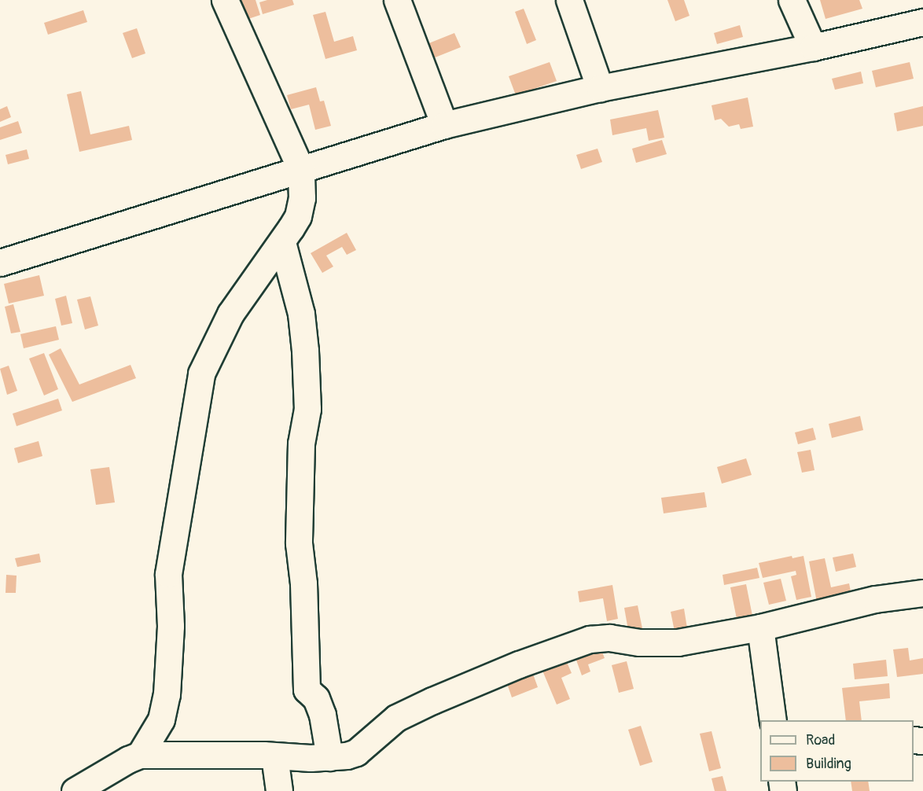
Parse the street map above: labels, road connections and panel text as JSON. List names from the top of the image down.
{
  "legend": ["Road", "Building"]
}
